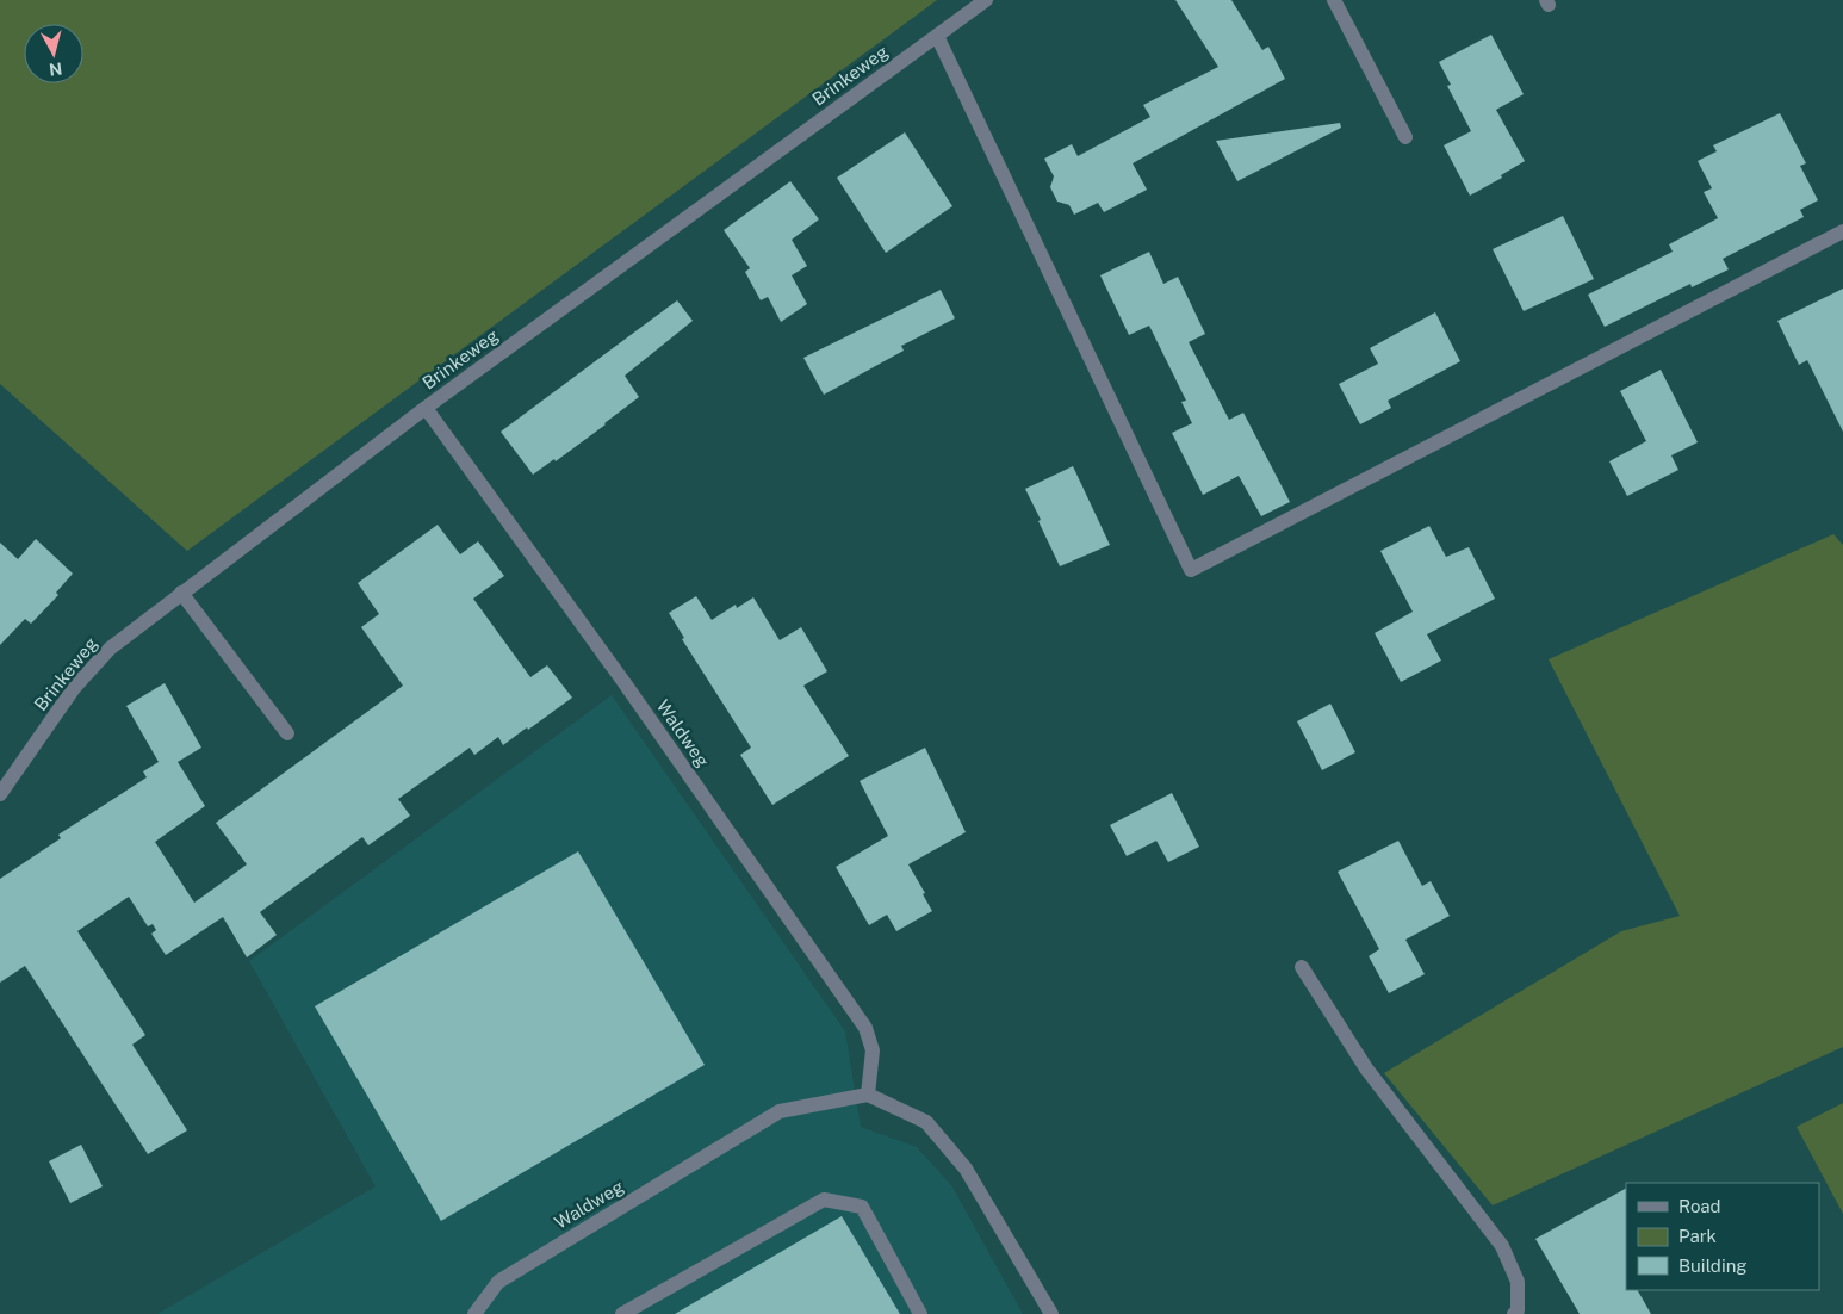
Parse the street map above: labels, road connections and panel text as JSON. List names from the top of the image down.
{
  "streets": {
    "street": ["Brinkeweg", "Waldweg"]
  },
  "crossings": [
    ["Brinkeweg", "Waldweg"]
  ],
  "legend": ["Road", "Park", "Building"],
  "north": "bottom"
}
